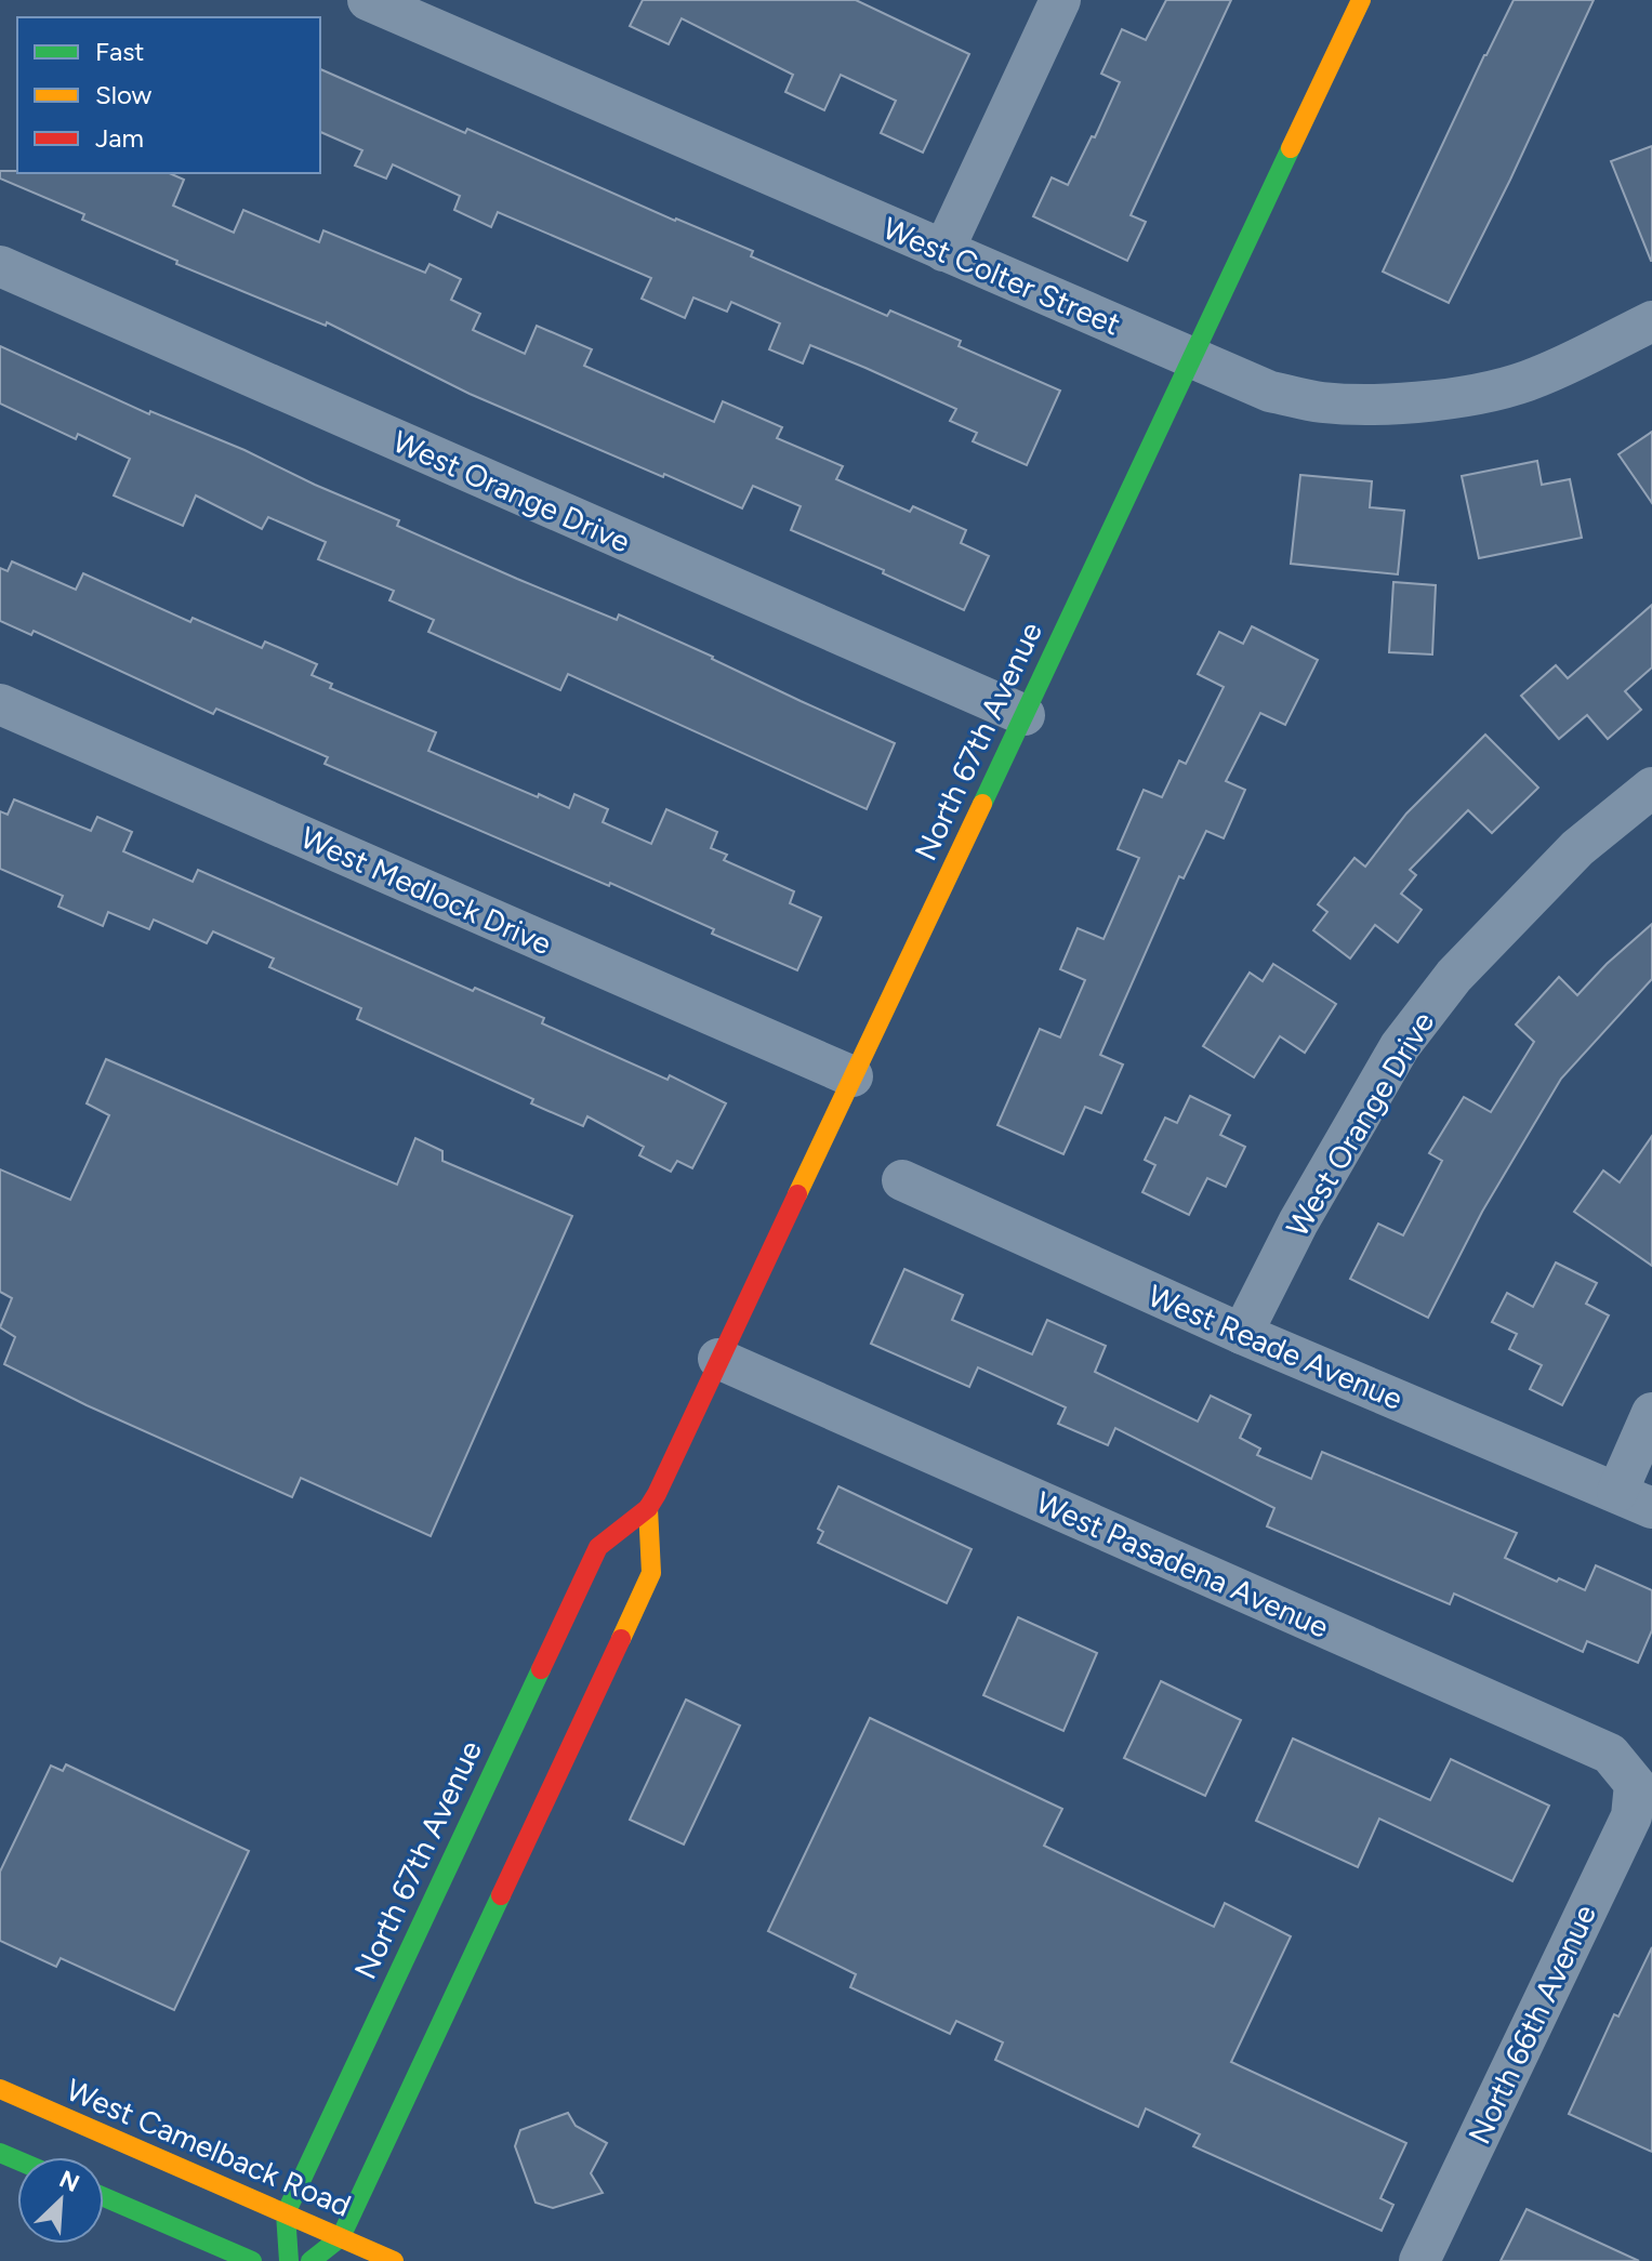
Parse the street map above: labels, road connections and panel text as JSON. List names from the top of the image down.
{
  "streets": {
    "main road": ["North 67th Avenue", "West Camelback Road"],
    "street": [
      "West Colter Street",
      "West Orange Drive",
      "West Medlock Drive",
      "West Reade Avenue",
      "West Pasadena Avenue",
      "North 66th Avenue"
    ]
  },
  "crossings": [
    ["West Colter Street", "North 67th Avenue"],
    ["West Orange Drive", "North 67th Avenue"],
    ["West Orange Drive", "West Reade Avenue"],
    ["North 67th Avenue", "West Medlock Drive"],
    ["North 67th Avenue", "West Pasadena Avenue"],
    ["North 67th Avenue", "West Camelback Road"],
    ["West Pasadena Avenue", "North 66th Avenue"]
  ],
  "legend": ["Fast", "Slow", "Jam"],
  "north": "top right"
}
